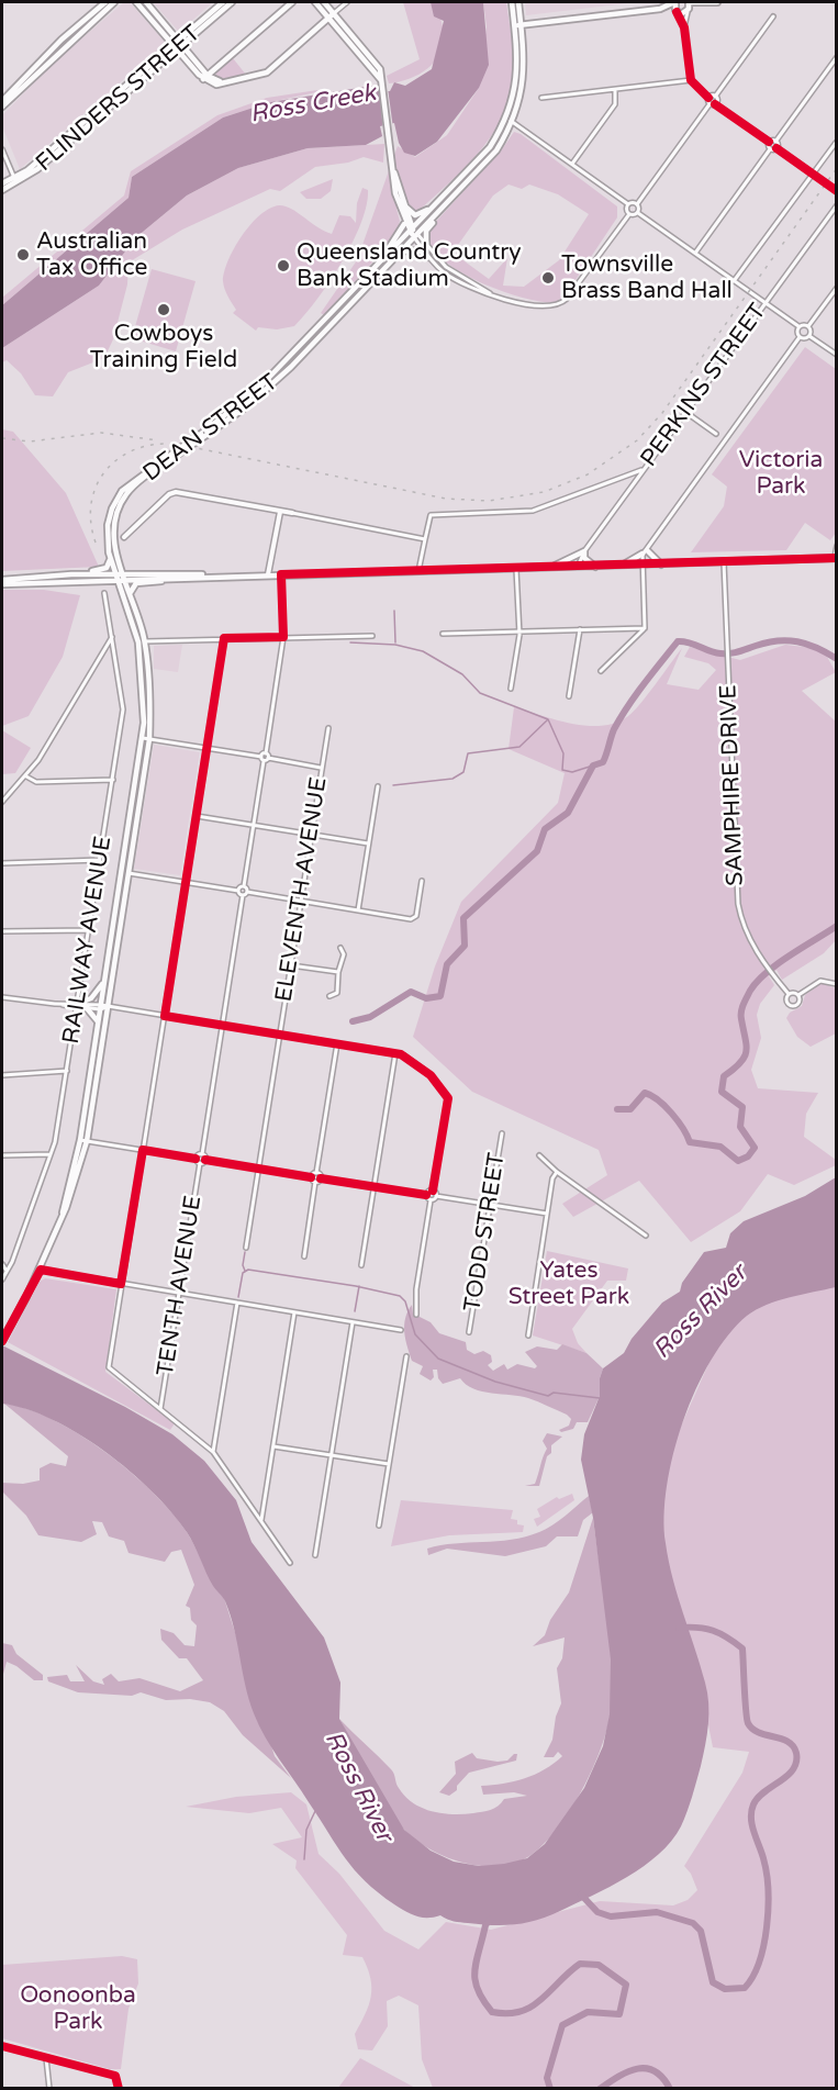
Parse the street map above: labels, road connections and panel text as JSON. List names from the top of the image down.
{
  "streets": {
    "main road": ["FLINDERS STREET", "DEAN STREET", "RAILWAY AVENUE"],
    "street": [
      "PERKINS STREET",
      "SAMPHIRE DRIVE",
      "ELEVENTH AVENUE",
      "TODD STREET",
      "TENTH AVENUE"
    ]
  },
  "crossings": [
    ["DEAN STREET", "RAILWAY AVENUE"]
  ],
  "water": ["Ross Creek", "Ross River"],
  "parks": ["Victoria Park", "Yates Street Park", "Oonoonba Park"],
  "places": [
    "Australian Tax Office",
    "Queensland Country Bank Stadium",
    "Townsville Brass Band Hall",
    "Cowboys Training Field"
  ]
}
